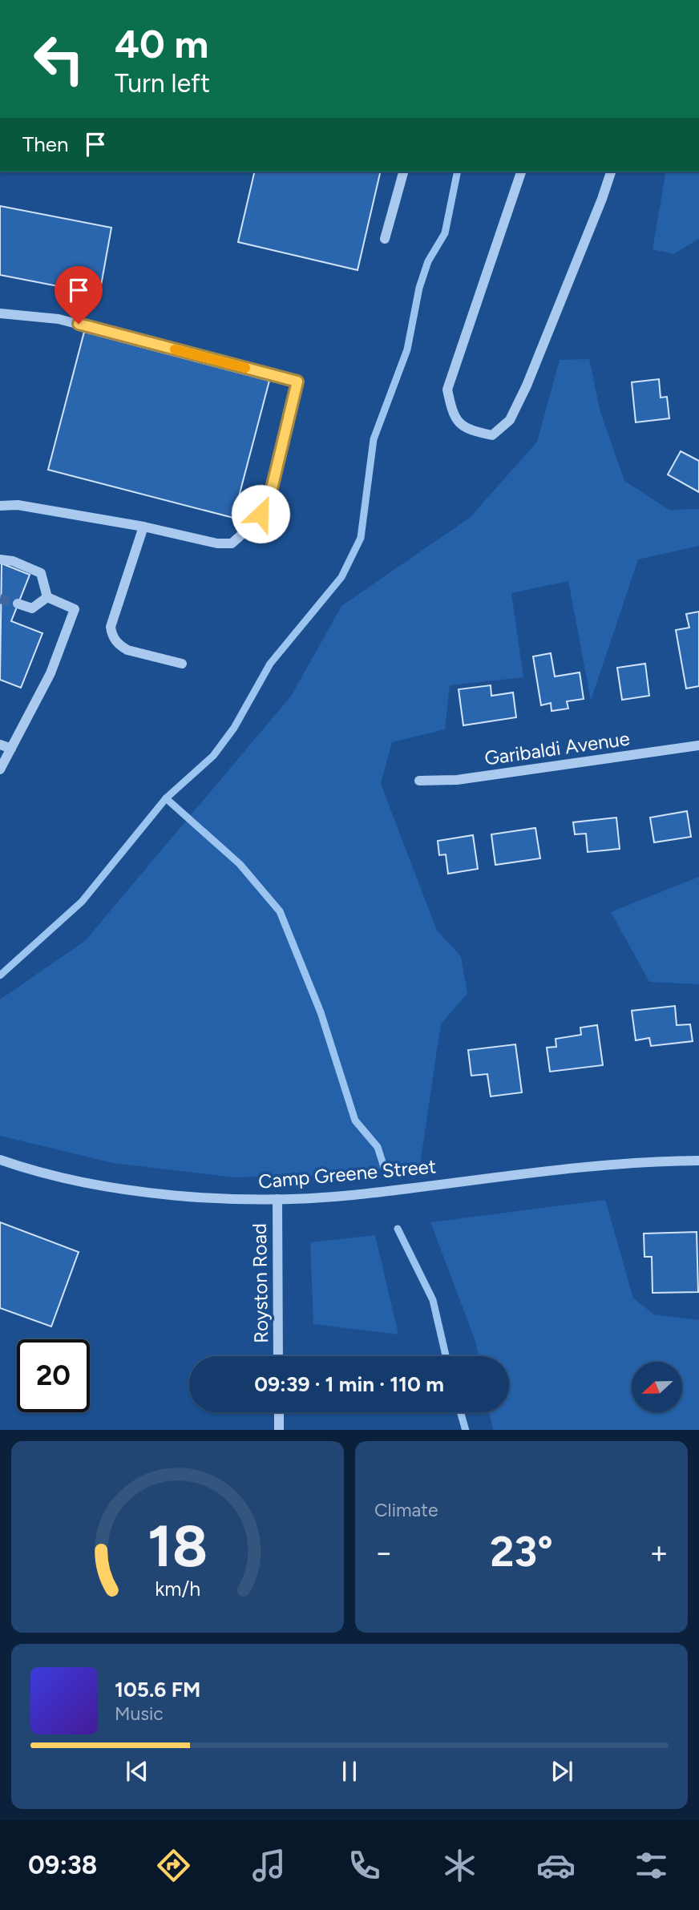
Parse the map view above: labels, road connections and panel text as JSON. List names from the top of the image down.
{
  "streets": {
    "street": ["Garibaldi Avenue", "Camp Greene Street", "Royston Road"]
  },
  "crossings": [
    ["Camp Greene Street", "Royston Road"]
  ],
  "north": "left",
  "page": {
    "turn": ["40 m", "Turn left"],
    "then": "Then",
    "limit": "20",
    "trip": "09:39 · 1 min · 110 m",
    "tile": "Climate",
    "heat": ["−", "23°", "+"],
    "song": ["105.6 FM", "Music"],
    "tabs": "09:38",
    "gauge": ["18", "km/h"]
  }
}
